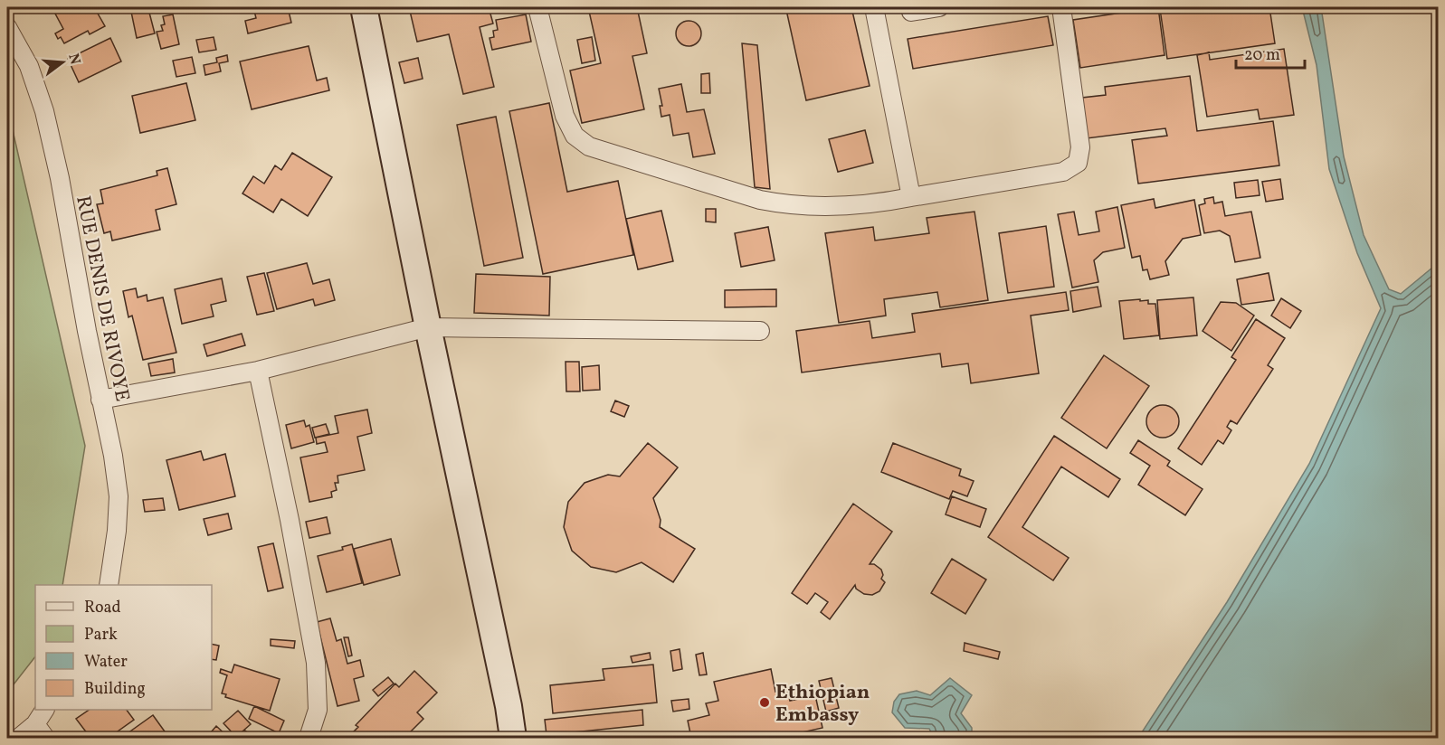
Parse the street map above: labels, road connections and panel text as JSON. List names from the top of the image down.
{
  "streets": {
    "street": ["RUE DENIS DE RIVOYE"]
  },
  "places": ["Ethiopian Embassy"],
  "legend": [
    "Road",
    "Park",
    "Water",
    "Building"
  ],
  "scale_bar": "20 m",
  "north": "right"
}
